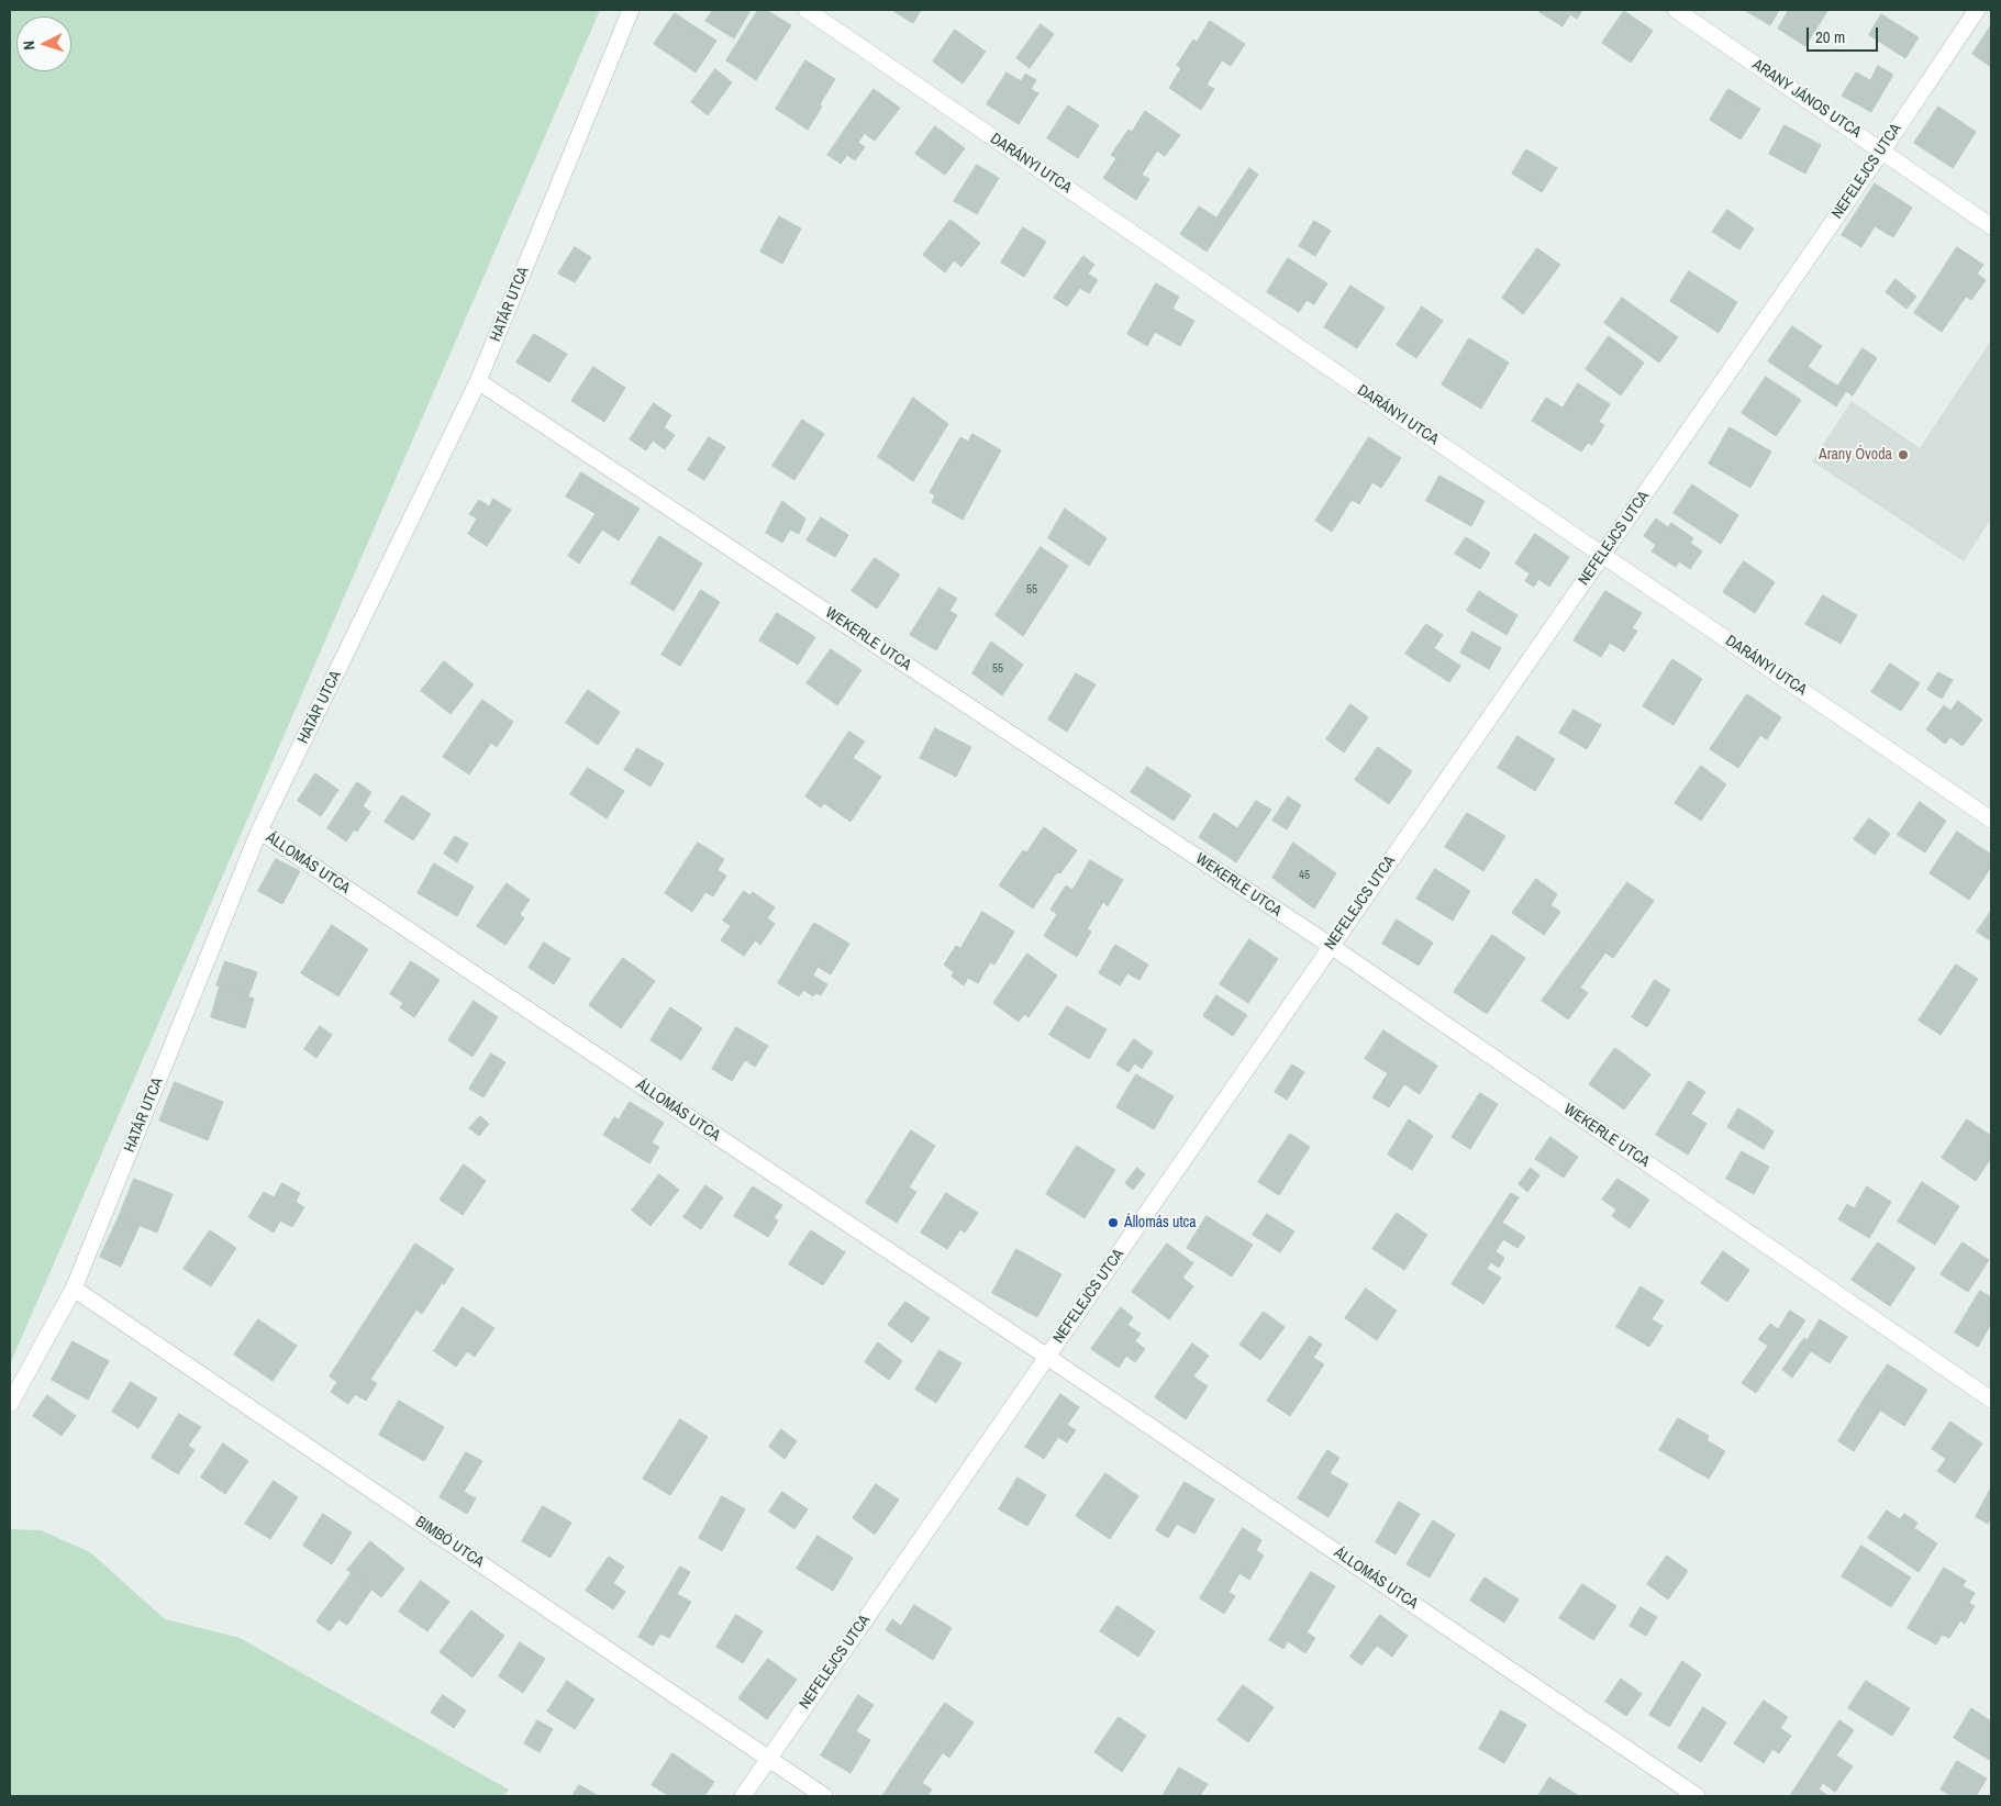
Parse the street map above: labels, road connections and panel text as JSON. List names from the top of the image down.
{
  "streets": {
    "street": [
      "ARANY JÁNOS UTCA",
      "DARÁNYI UTCA",
      "NEFELEJCS UTCA",
      "HATÁR UTCA",
      "WEKERLE UTCA",
      "ÁLLOMÁS UTCA",
      "BIMBÓ UTCA"
    ]
  },
  "crossings": [
    ["ARANY JÁNOS UTCA", "NEFELEJCS UTCA"],
    ["DARÁNYI UTCA", "NEFELEJCS UTCA"],
    ["NEFELEJCS UTCA", "WEKERLE UTCA"],
    ["NEFELEJCS UTCA", "ÁLLOMÁS UTCA"],
    ["NEFELEJCS UTCA", "BIMBÓ UTCA"],
    ["HATÁR UTCA", "WEKERLE UTCA"],
    ["HATÁR UTCA", "ÁLLOMÁS UTCA"],
    ["HATÁR UTCA", "BIMBÓ UTCA"]
  ],
  "places": ["Arany Óvoda", "Állomás utca"],
  "house_numbers": ["55", "55", "45"],
  "scale_bar": "20 m",
  "north": "left"
}
